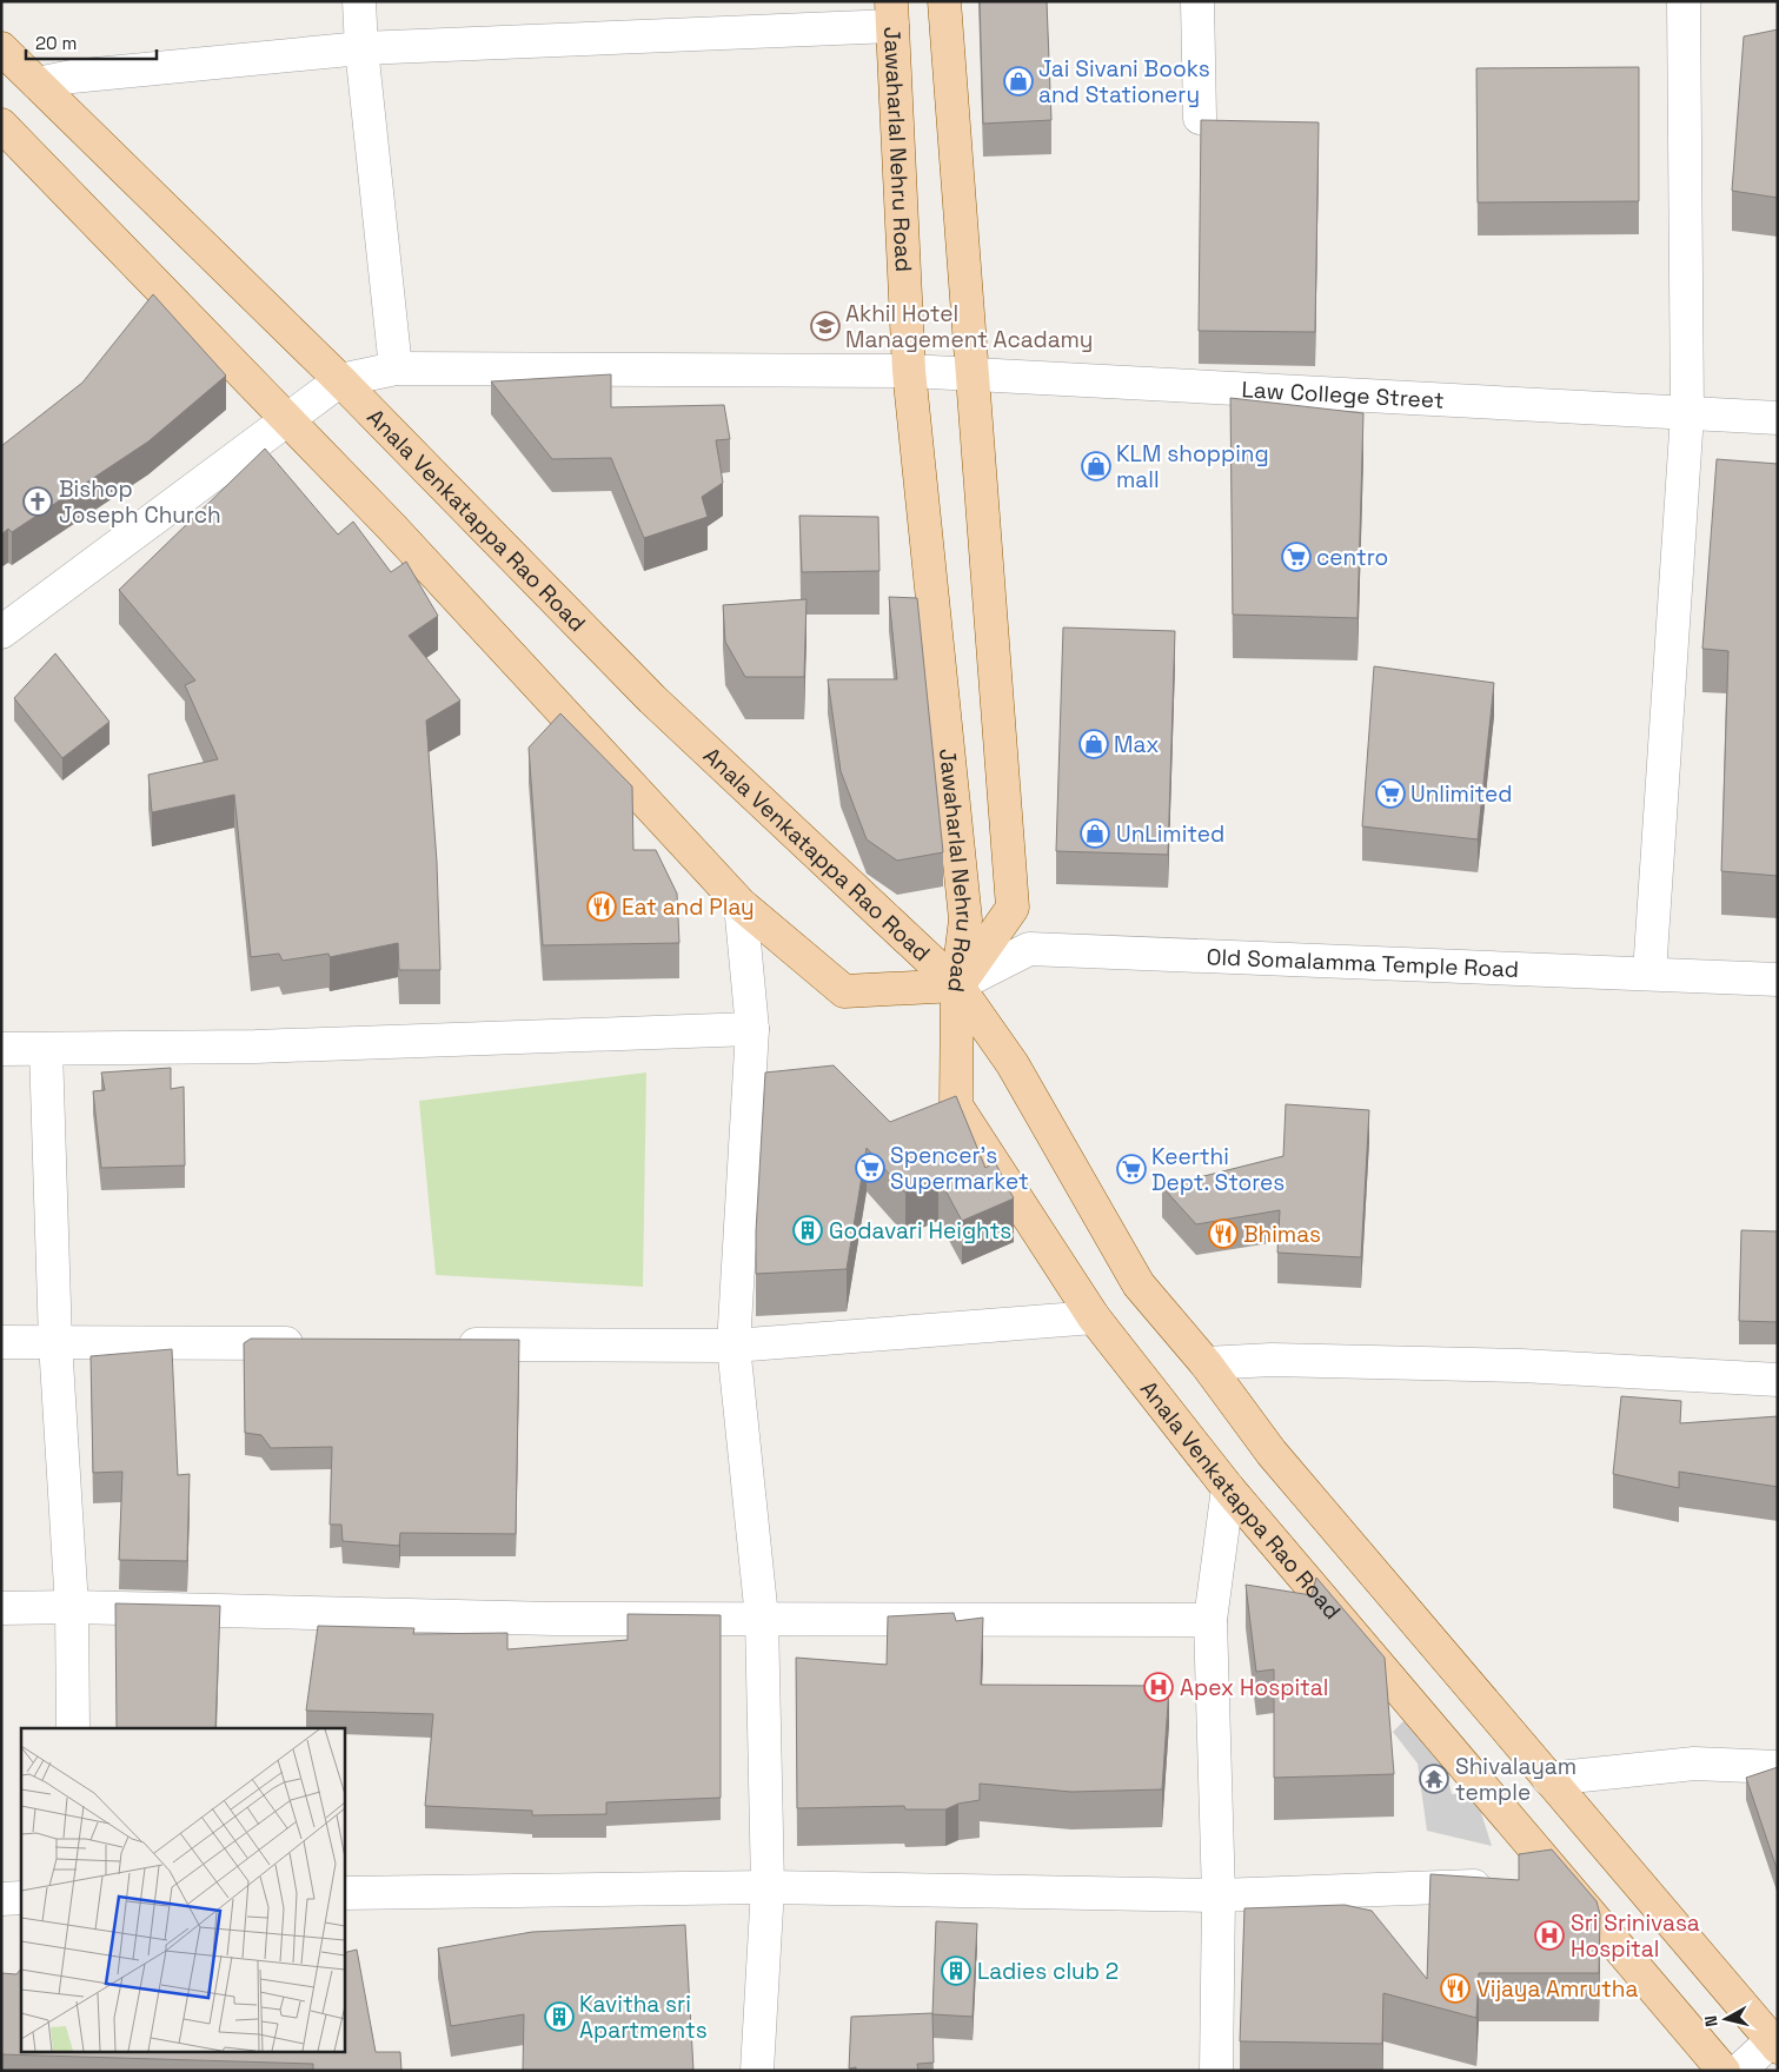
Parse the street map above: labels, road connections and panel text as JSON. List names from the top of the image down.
{
  "streets": {
    "main road": ["Jawaharlal Nehru Road", "Anala Venkatappa Rao Road"],
    "street": ["Law College Street", "Old Somalamma Temple Road"]
  },
  "crossings": [
    ["Jawaharlal Nehru Road", "Law College Street"],
    ["Jawaharlal Nehru Road", "Anala Venkatappa Rao Road"],
    ["Jawaharlal Nehru Road", "Old Somalamma Temple Road"],
    ["Law College Street", "Anala Venkatappa Rao Road"],
    ["Anala Venkatappa Rao Road", "Old Somalamma Temple Road"]
  ],
  "places": {
    "shop": [
      "Jai Sivani Books and Stationery",
      "KLM shopping mall",
      "Max",
      "UnLimited"
    ],
    "school or university": ["Akhil Hotel Management Acadamy"],
    "church": ["Bishop Joseph Church"],
    "supermarket": [
      "centro",
      "Unlimited",
      "Spencer's Supermarket",
      "Keerthi Dept. Stores"
    ],
    "restaurant": ["Eat and Play", "Bhimas", "Vijaya Amrutha"],
    "building": ["Godavari Heights", "Ladies club 2", "Kavitha sri Apartments"],
    "hospital": ["Apex Hospital", "Sri Srinivasa Hospital"],
    "temple": ["Shivalayam temple"]
  },
  "scale_bar": "20 m",
  "north": "left"
}
